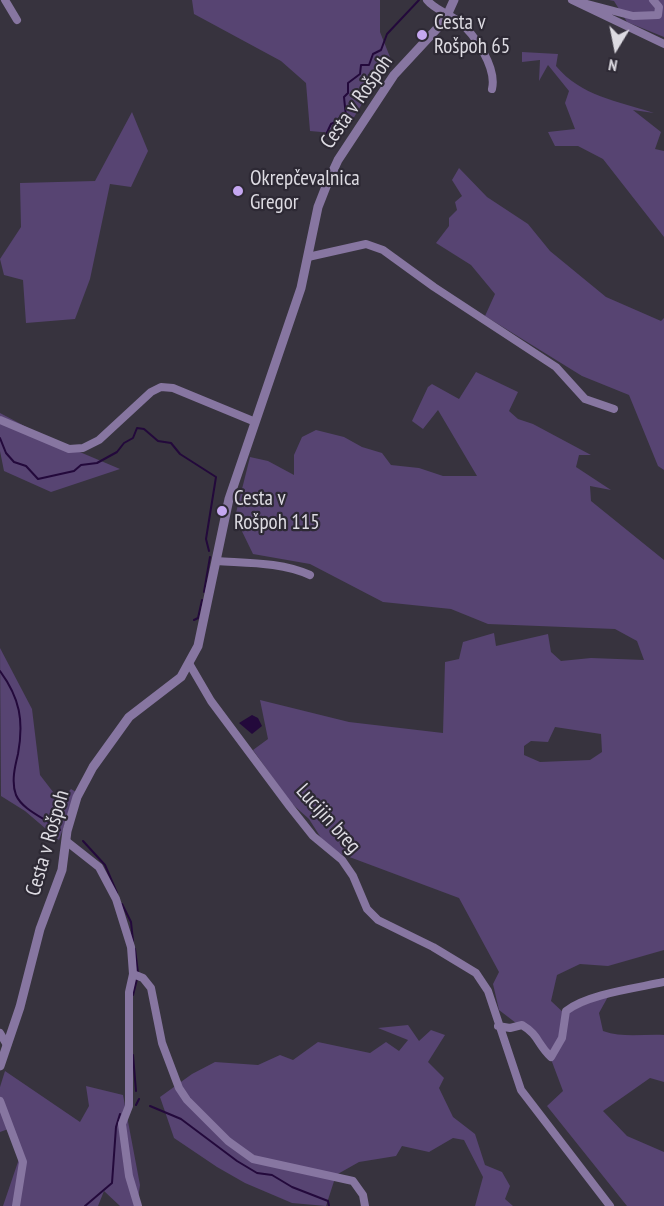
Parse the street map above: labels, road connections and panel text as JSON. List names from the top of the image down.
{
  "streets": {
    "street": ["Cesta v Rošpoh", "Lucijin breg"]
  },
  "crossings": [
    ["Cesta v Rošpoh", "Lucijin breg"]
  ],
  "places": ["Cesta v Rošpoh 65", "Okrepčevalnica Gregor", "Cesta v Rošpoh 115"],
  "north": "bottom"
}
